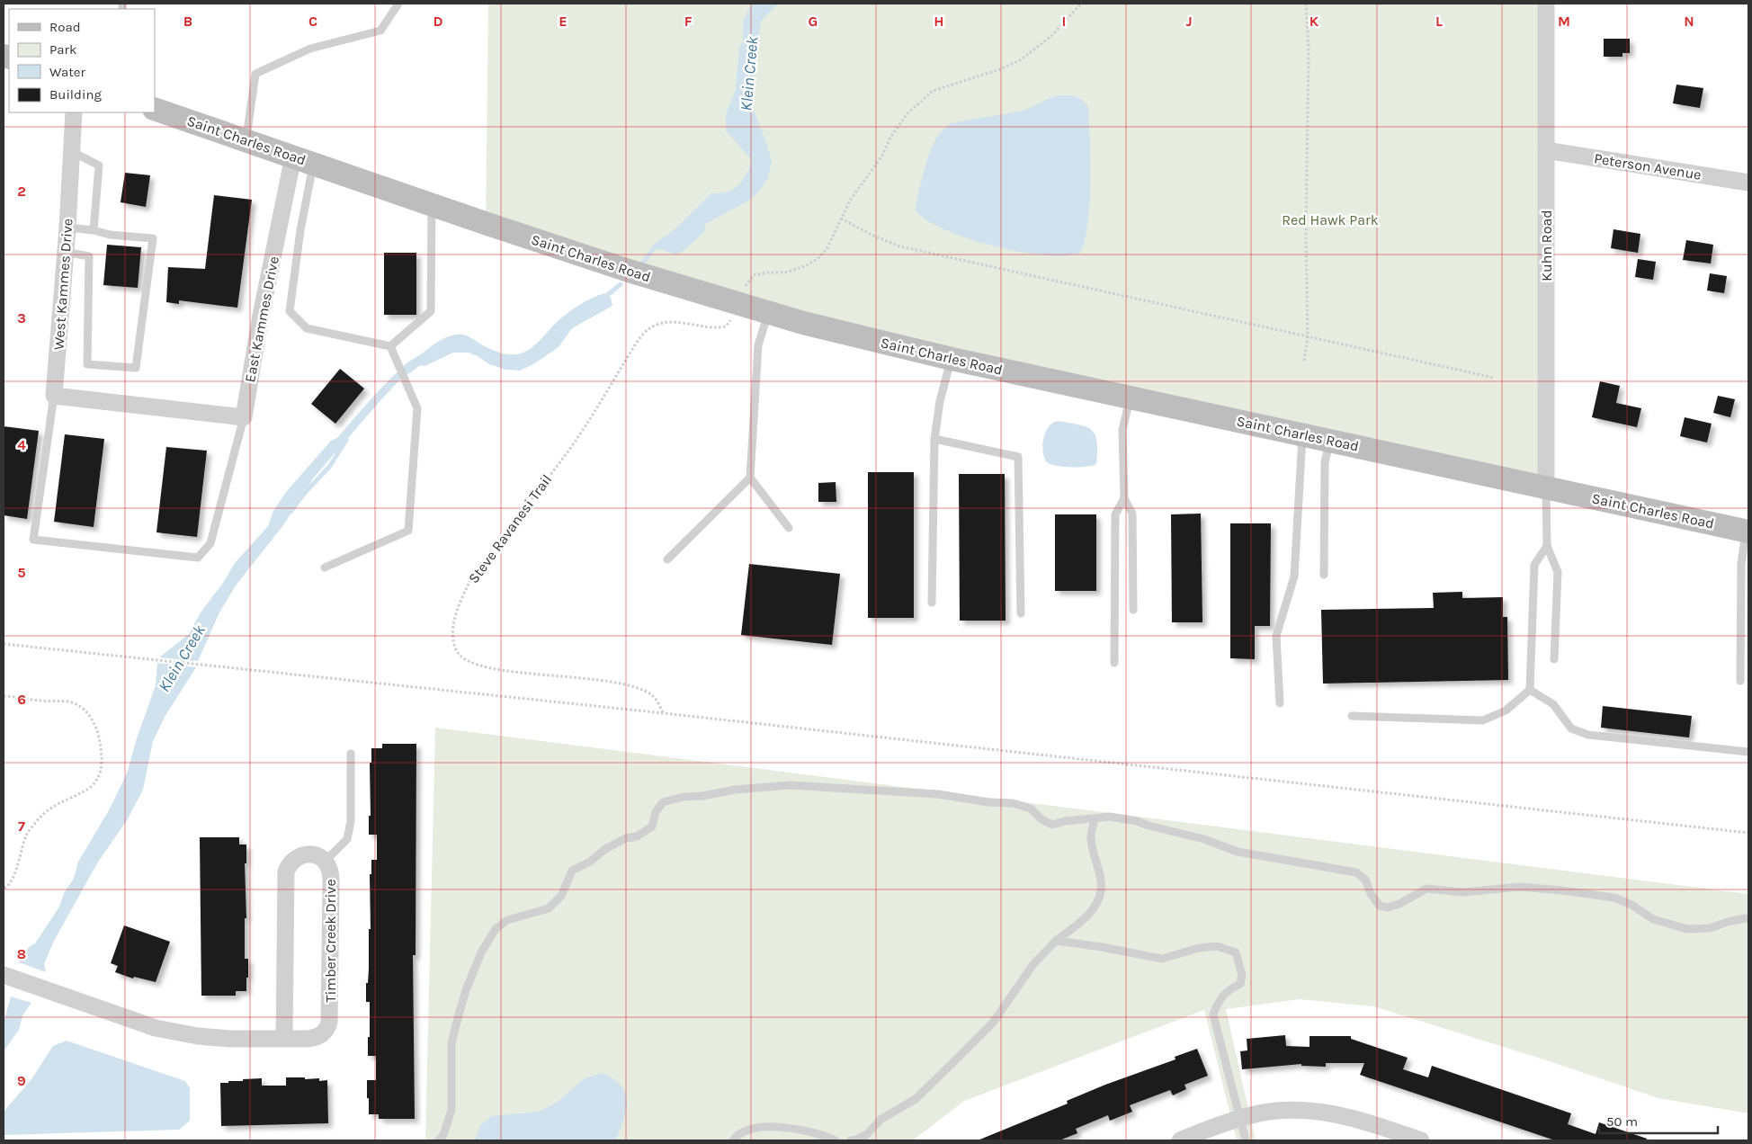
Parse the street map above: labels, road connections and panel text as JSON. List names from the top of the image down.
{
  "streets": {
    "street": [
      "Saint Charles Road",
      "Peterson Avenue",
      "Kuhn Road",
      "West Kammes Drive",
      "East Kammes Drive",
      "Timber Creek Drive"
    ],
    "path": ["Steve Ravanesi Trail"]
  },
  "crossings": [
    ["Saint Charles Road", "Kuhn Road"],
    ["Saint Charles Road", "East Kammes Drive"],
    ["Peterson Avenue", "Kuhn Road"]
  ],
  "water": ["Klein Creek"],
  "parks": ["Red Hawk Park"],
  "legend": [
    "Road",
    "Park",
    "Water",
    "Building"
  ],
  "scale_bar": "50 m",
  "grid": {
    "columns": [
      "B",
      "C",
      "D",
      "E",
      "F",
      "G",
      "H",
      "I",
      "J",
      "K",
      "L",
      "M",
      "N"
    ],
    "rows": [
      "2",
      "3",
      "4",
      "5",
      "6",
      "7",
      "8",
      "9"
    ]
  }
}
